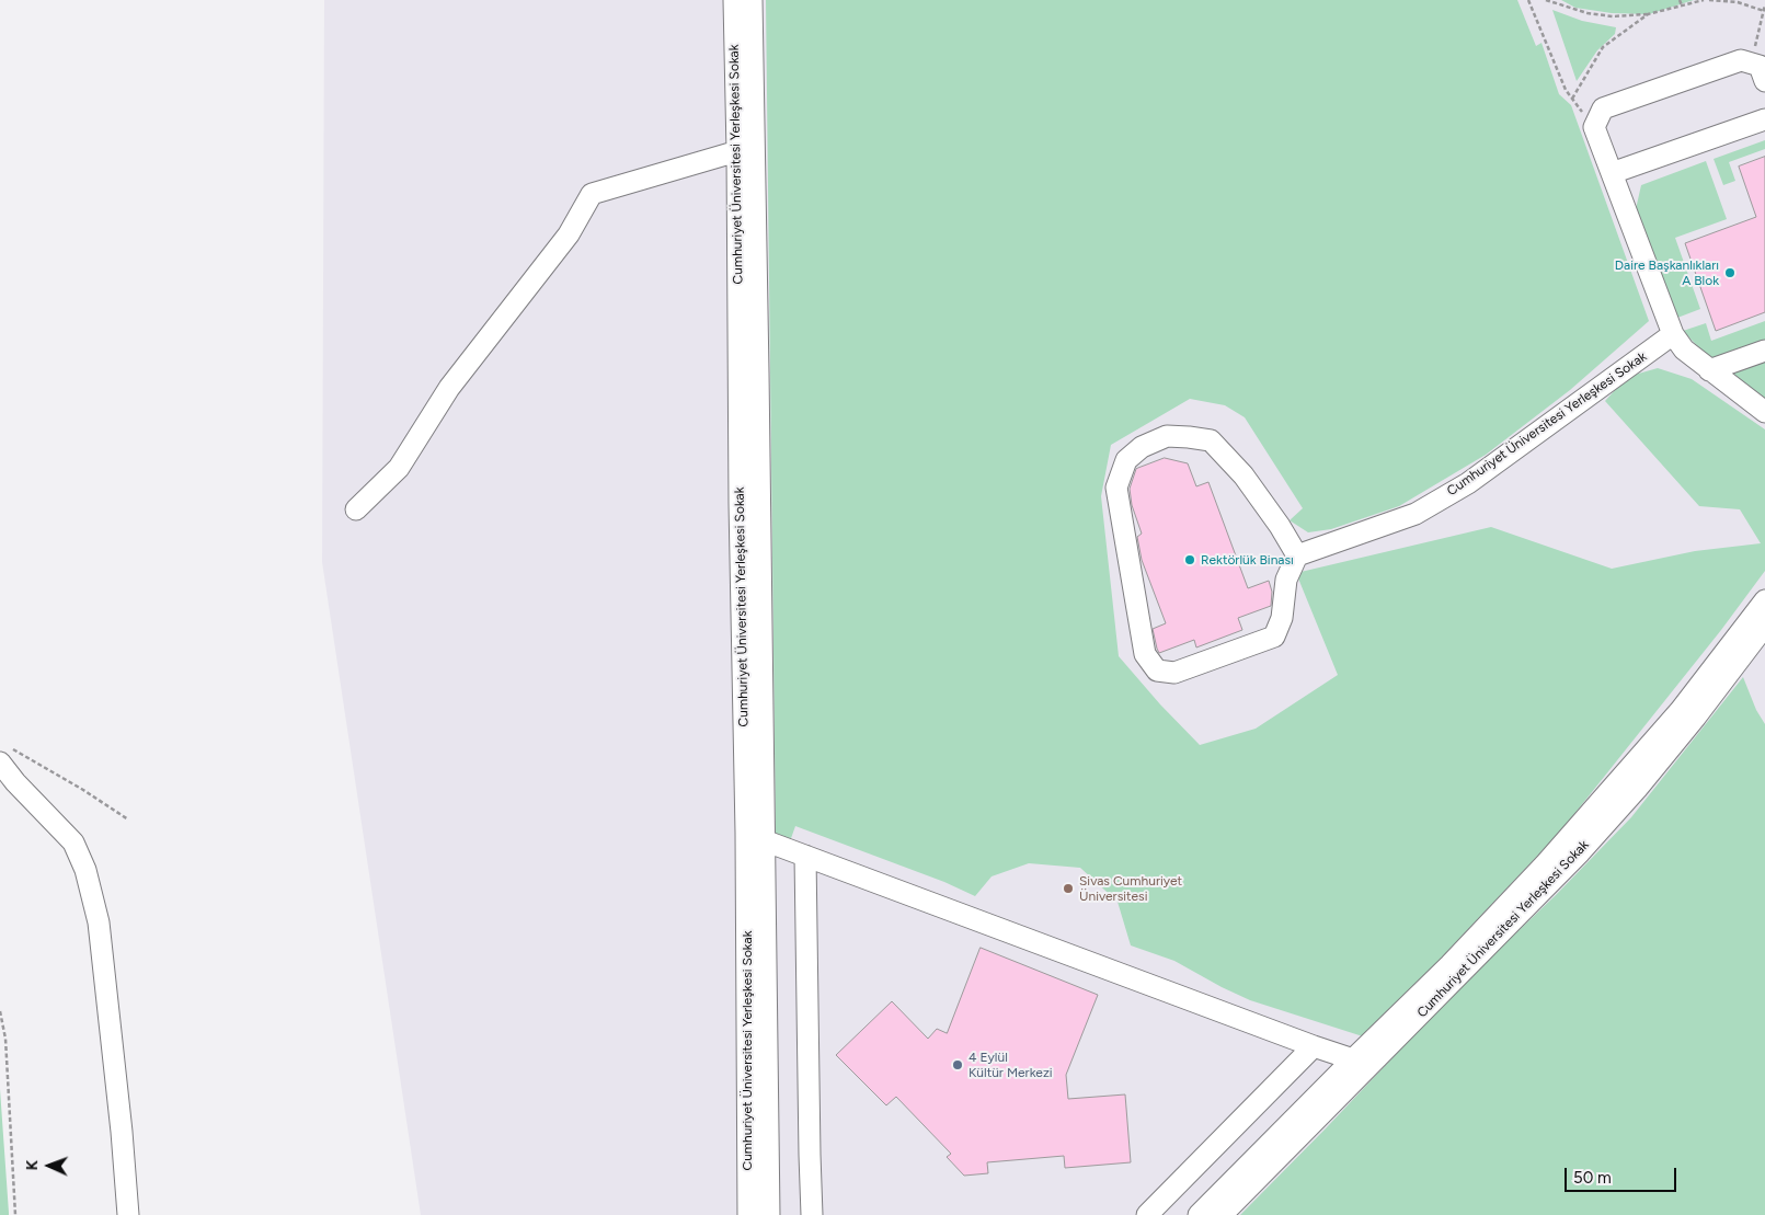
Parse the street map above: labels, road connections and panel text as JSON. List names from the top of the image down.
{
  "streets": {
    "street": ["Cumhuriyet Üniversitesi Yerleşkesi Sokak"]
  },
  "places": [
    "Daire Başkanlıkları A Blok",
    "Rektörlük Binası",
    "Sivas Cumhuriyet Üniversitesi",
    "4 Eylül Kültür Merkezi"
  ],
  "scale_bar": "50 m",
  "north": "left"
}
